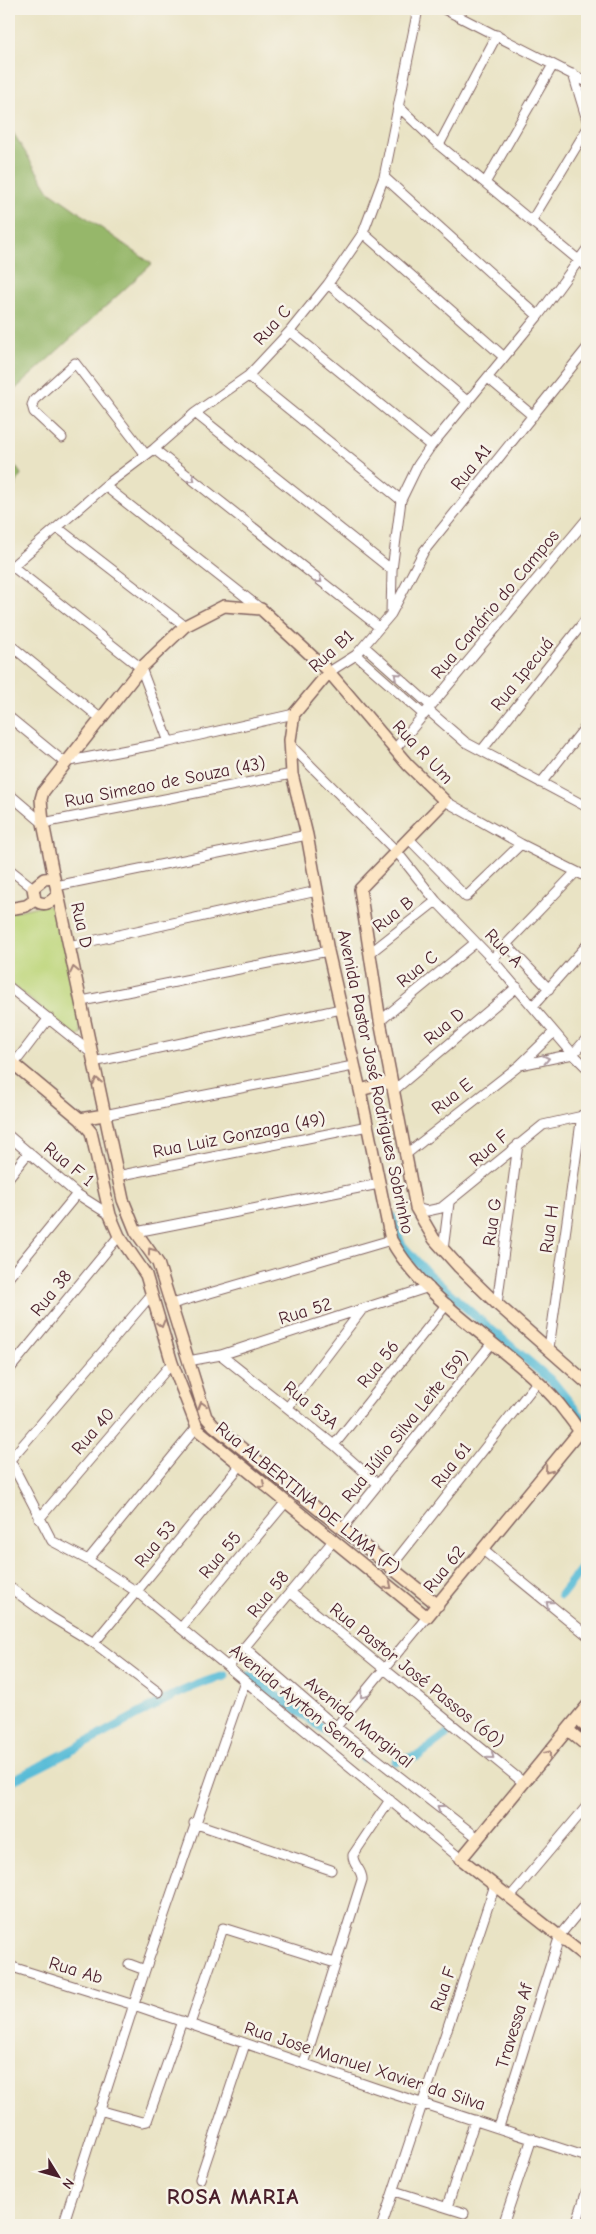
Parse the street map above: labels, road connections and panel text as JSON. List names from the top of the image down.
{
  "streets": {
    "street": [
      "Rua C",
      "Rua A1",
      "Rua Canário do Campos",
      "Rua B1",
      "Rua Ipecuá",
      "Rua R Um",
      "Rua Simeao de Souza (43)",
      "Rua B",
      "Rua D",
      "Rua A",
      "Avenida Pastor José Rodrigues Sobrinho",
      "Rua E",
      "Rua Luiz Gonzaga (49)",
      "Rua F",
      "Rua F 1",
      "Rua G",
      "Rua H",
      "Rua 38",
      "Rua 52",
      "Rua 56",
      "Rua 53A",
      "Rua Júlio Silva Leite (59)",
      "Rua 40",
      "Rua 61",
      "Rua ALBERTINA DE LIMA (F)",
      "Rua 53",
      "Rua 55",
      "Rua 62",
      "Rua 58",
      "Rua Pastor José Passos (60)",
      "Avenida Ayrton Senna",
      "Avenida Marginal",
      "Rua Ab",
      "Travessa Af",
      "Rua Jose Manuel Xavier da Silva"
    ]
  },
  "crossings": [
    ["Rua C", "Rua A"],
    ["Rua C", "Avenida Pastor José Rodrigues Sobrinho"],
    ["Rua A1", "Rua B1"],
    ["Rua Canário do Campos", "Rua R Um"],
    ["Rua B1", "Rua R Um"],
    ["Rua B1", "Avenida Pastor José Rodrigues Sobrinho"],
    ["Rua R Um", "Rua D"],
    ["Rua Simeao de Souza (43)", "Rua D"],
    ["Rua Simeao de Souza (43)", "Avenida Pastor José Rodrigues Sobrinho"],
    ["Rua B", "Rua A"],
    ["Rua B", "Avenida Pastor José Rodrigues Sobrinho"],
    ["Rua D", "Rua A"],
    ["Rua D", "Avenida Pastor José Rodrigues Sobrinho"],
    ["Rua D", "Rua Luiz Gonzaga (49)"],
    ["Rua D", "Rua 52"],
    ["Rua D", "Rua Júlio Silva Leite (59)"],
    ["Rua D", "Rua 61"],
    ["Rua D", "Rua 62"],
    ["Rua A", "Avenida Pastor José Rodrigues Sobrinho"],
    ["Rua A", "Rua E"],
    ["Avenida Pastor José Rodrigues Sobrinho", "Rua E"],
    ["Avenida Pastor José Rodrigues Sobrinho", "Rua Luiz Gonzaga (49)"],
    ["Avenida Pastor José Rodrigues Sobrinho", "Rua F"],
    ["Avenida Pastor José Rodrigues Sobrinho", "Rua G"],
    ["Avenida Pastor José Rodrigues Sobrinho", "Rua H"],
    ["Avenida Pastor José Rodrigues Sobrinho", "Rua 52"],
    ["Avenida Pastor José Rodrigues Sobrinho", "Rua 56"],
    ["Avenida Pastor José Rodrigues Sobrinho", "Rua Júlio Silva Leite (59)"],
    ["Avenida Pastor José Rodrigues Sobrinho", "Rua 61"],
    ["Avenida Pastor José Rodrigues Sobrinho", "Rua 62"],
    ["Rua F", "Rua G"],
    ["Rua F", "Rua H"],
    ["Rua F", "Avenida Ayrton Senna"],
    ["Rua F", "Rua Jose Manuel Xavier da Silva"],
    ["Rua F 1", "Rua ALBERTINA DE LIMA (F)"],
    ["Rua 38", "Rua ALBERTINA DE LIMA (F)"],
    ["Rua 52", "Rua 53A"],
    ["Rua 56", "Rua 53A"],
    ["Rua 53A", "Rua Júlio Silva Leite (59)"],
    ["Rua 40", "Rua ALBERTINA DE LIMA (F)"],
    ["Rua 40", "Avenida Ayrton Senna"],
    ["Rua ALBERTINA DE LIMA (F)", "Rua 53"],
    ["Rua ALBERTINA DE LIMA (F)", "Rua 55"],
    ["Rua ALBERTINA DE LIMA (F)", "Rua 62"],
    ["Rua ALBERTINA DE LIMA (F)", "Rua 58"],
    ["Rua 53", "Avenida Ayrton Senna"],
    ["Rua 55", "Avenida Ayrton Senna"],
    ["Rua 62", "Rua Pastor José Passos (60)"],
    ["Rua 62", "Avenida Marginal"],
    ["Rua 58", "Rua Pastor José Passos (60)"],
    ["Rua 58", "Avenida Ayrton Senna"],
    ["Rua 58", "Avenida Marginal"],
    ["Avenida Ayrton Senna", "Travessa Af"],
    ["Rua Ab", "Rua Jose Manuel Xavier da Silva"],
    ["Travessa Af", "Rua Jose Manuel Xavier da Silva"]
  ],
  "one_way": ["Rua 62", "Rua Pastor José Passos (60)", "Avenida Marginal"],
  "districts": ["ROSA MARIA"],
  "north": "bottom right"
}
